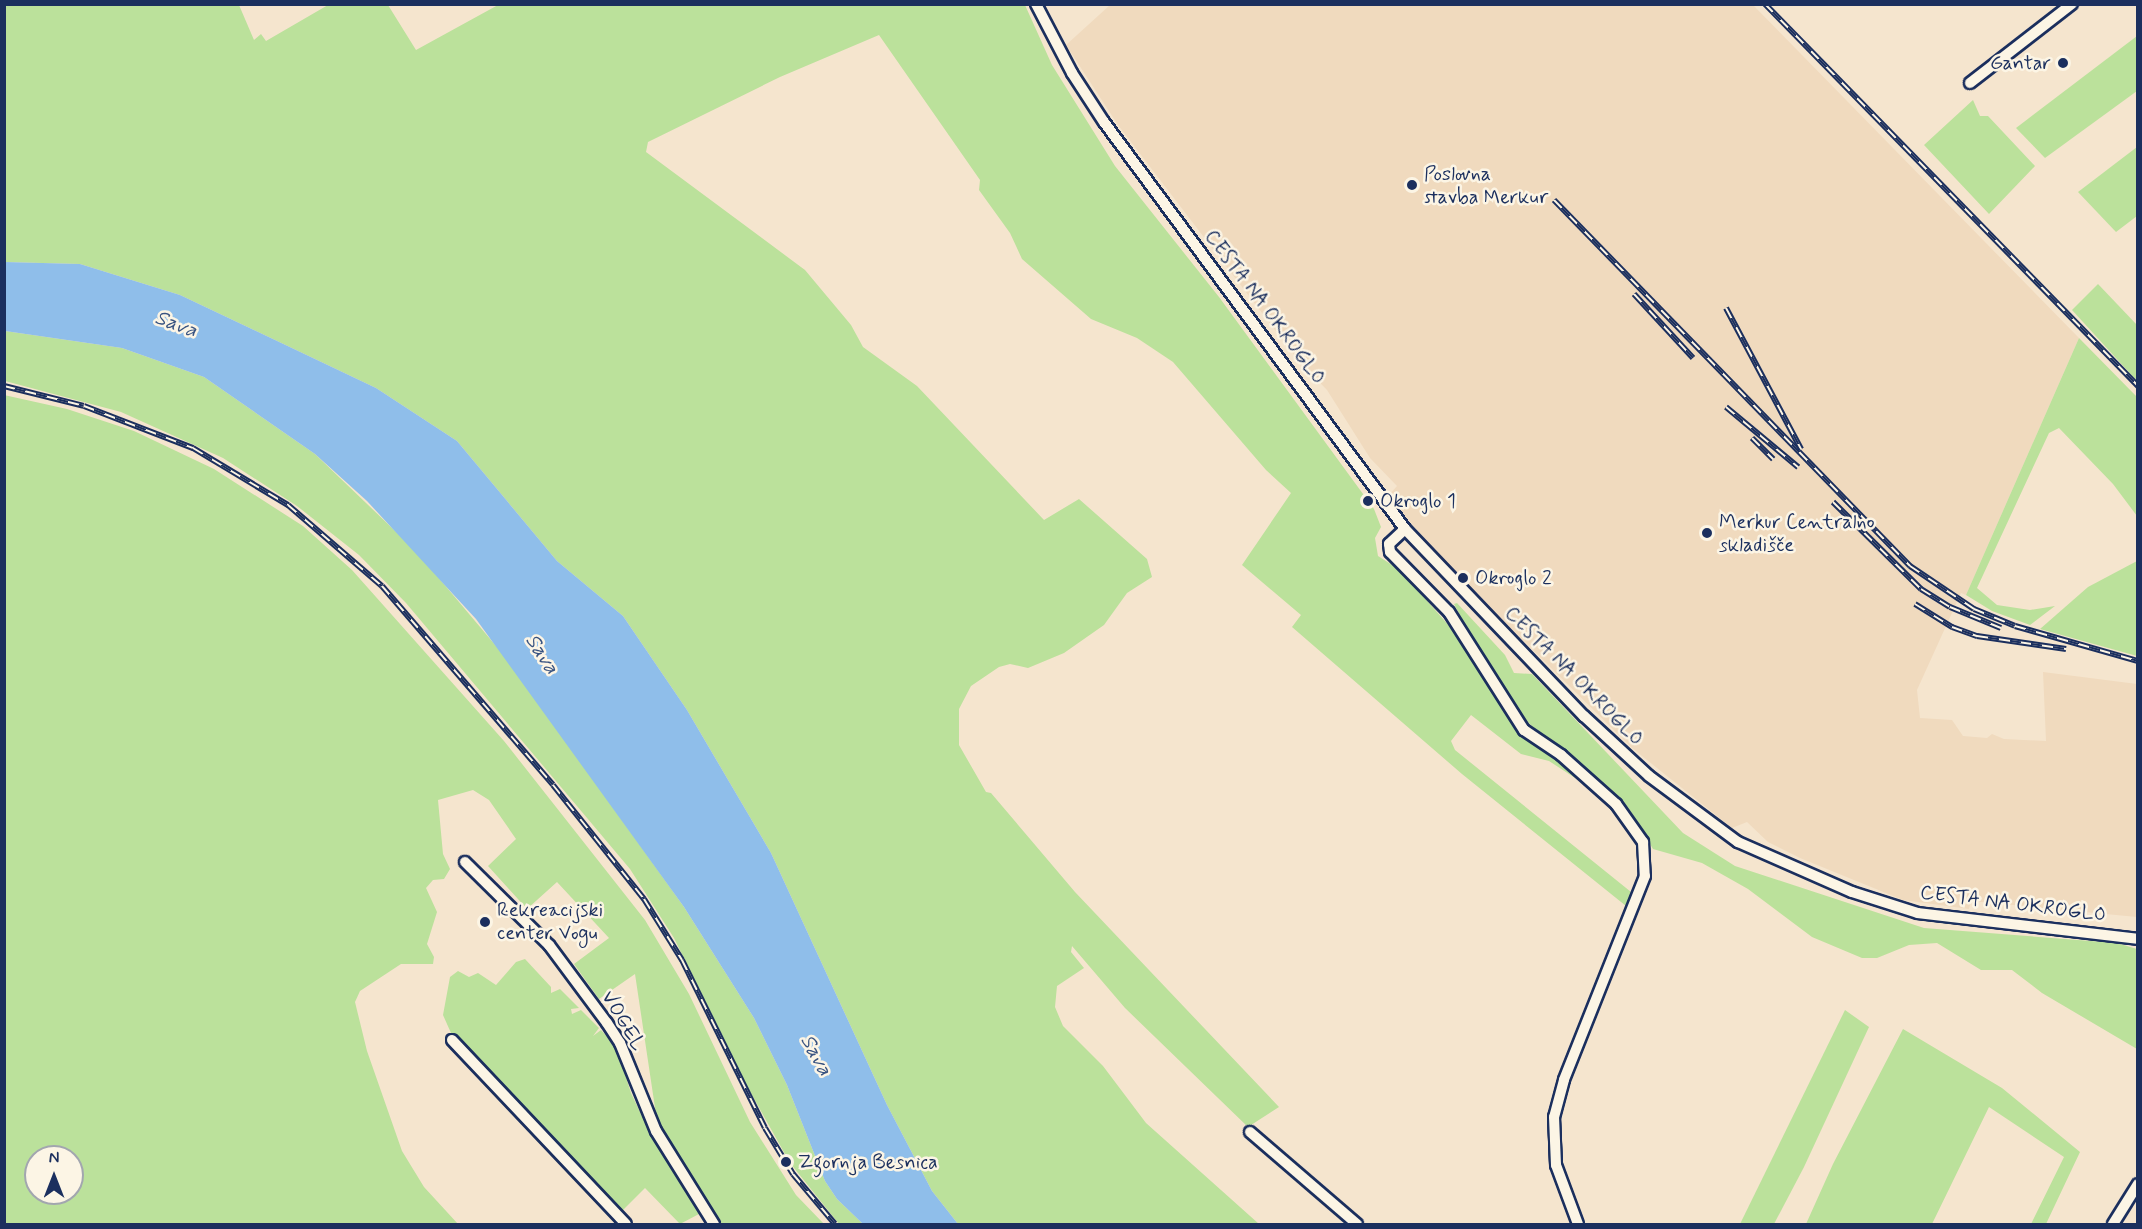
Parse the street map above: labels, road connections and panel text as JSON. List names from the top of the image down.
{
  "streets": {
    "street": ["CESTA NA OKROGLO", "VOGEL"]
  },
  "water": ["Sava"],
  "places": [
    "Gantar",
    "Poslovna stavba Merkur",
    "Okroglo 1",
    "Merkur Centralno skladišče",
    "Okroglo 2",
    "Rekreacijski center Vogu",
    "Zgornja Besnica"
  ],
  "north": "top"
}
